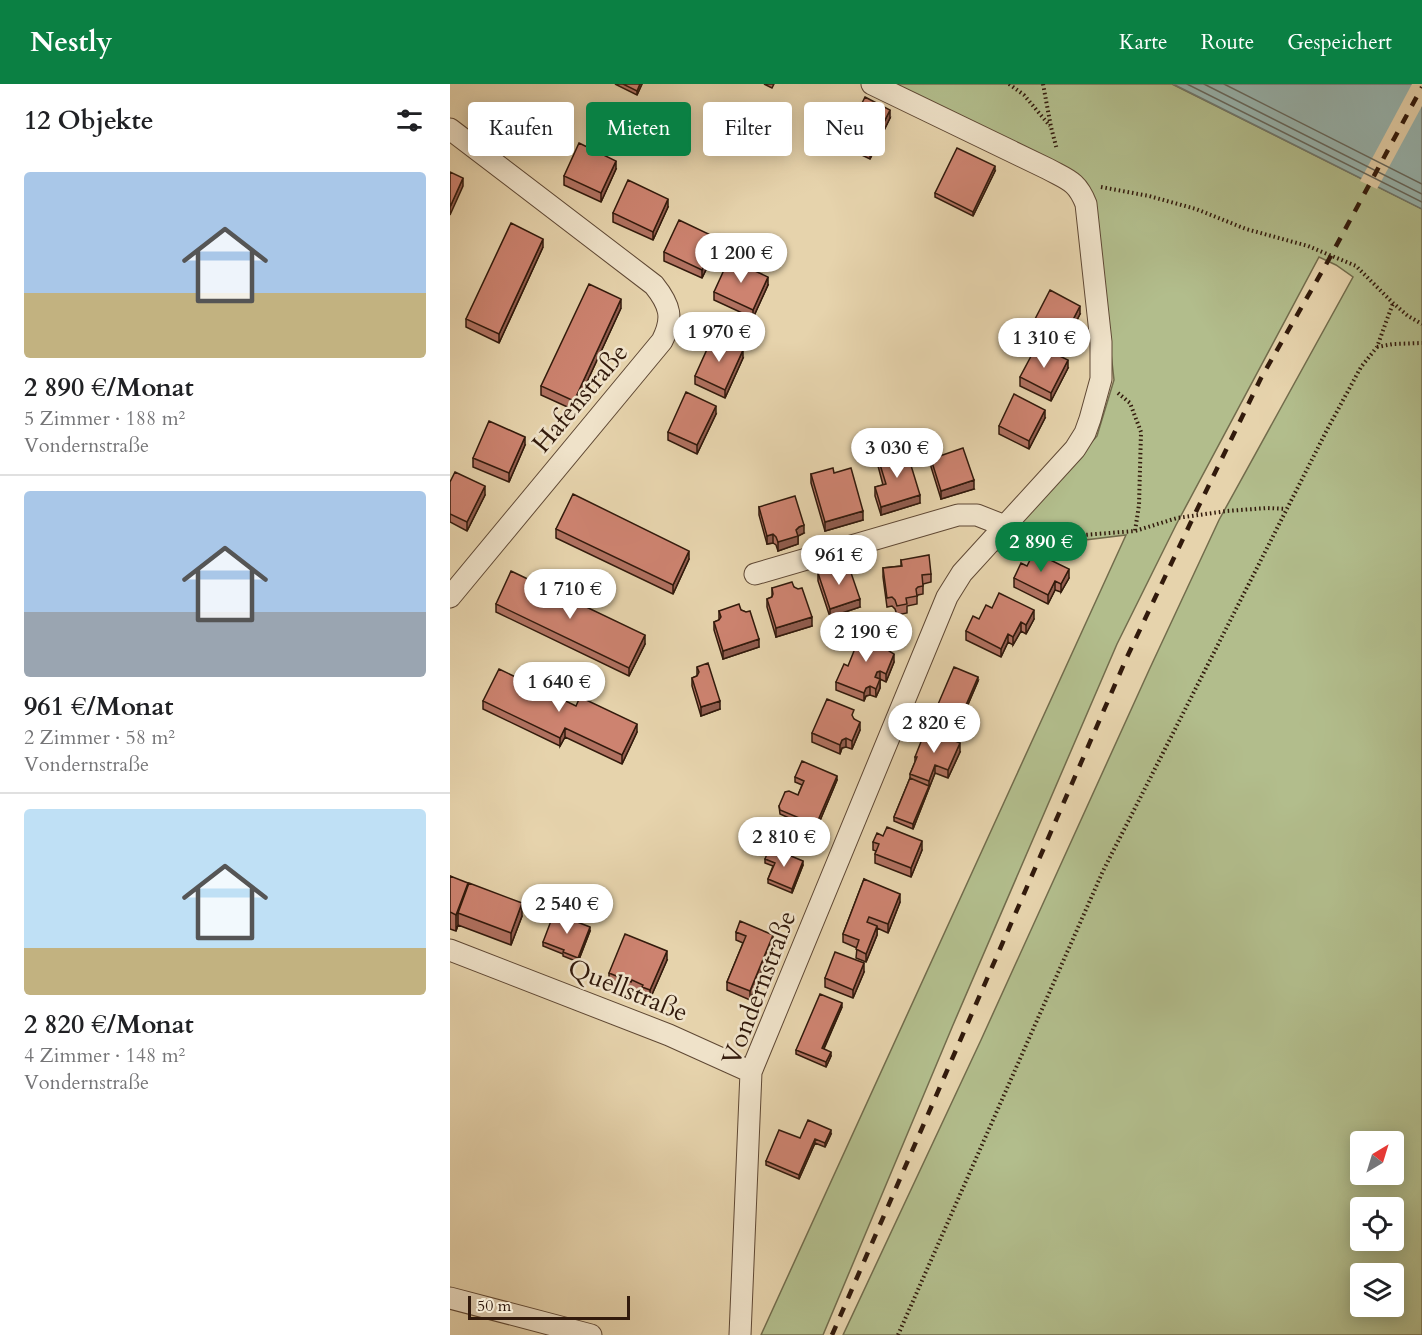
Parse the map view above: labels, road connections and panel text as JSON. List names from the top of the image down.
{
  "streets": {
    "street": ["Hafenstraße", "Vondernstraße", "Quellstraße"]
  },
  "crossings": [
    ["Vondernstraße", "Quellstraße"]
  ],
  "scale_bar": "50 m",
  "north": "top right",
  "page": {
    "header": "Nestly",
    "nav": ["Karte", "Route", "Gespeichert"],
    "heading": "12 Objekte",
    "chip": [
      "Kaufen",
      "Mieten",
      "Filter",
      "Neu"
    ],
    "list": [
      {
        "name": "2 890 €/Monat",
        "note": "5 Zimmer · 188 m² · Vondernstraße"
      },
      {
        "name": "961 €/Monat",
        "note": "2 Zimmer · 58 m² · Vondernstraße"
      },
      {
        "name": "2 820 €/Monat",
        "note": "4 Zimmer · 148 m² · Vondernstraße"
      }
    ],
    "price": [
      "1 200 €",
      "1 970 €",
      "1 310 €",
      "3 030 €",
      "2 890 €",
      "961 €",
      "1 710 €",
      "2 190 €",
      "1 640 €",
      "2 820 €",
      "2 810 €",
      "2 540 €"
    ],
    "scale": "50 m"
  }
}
